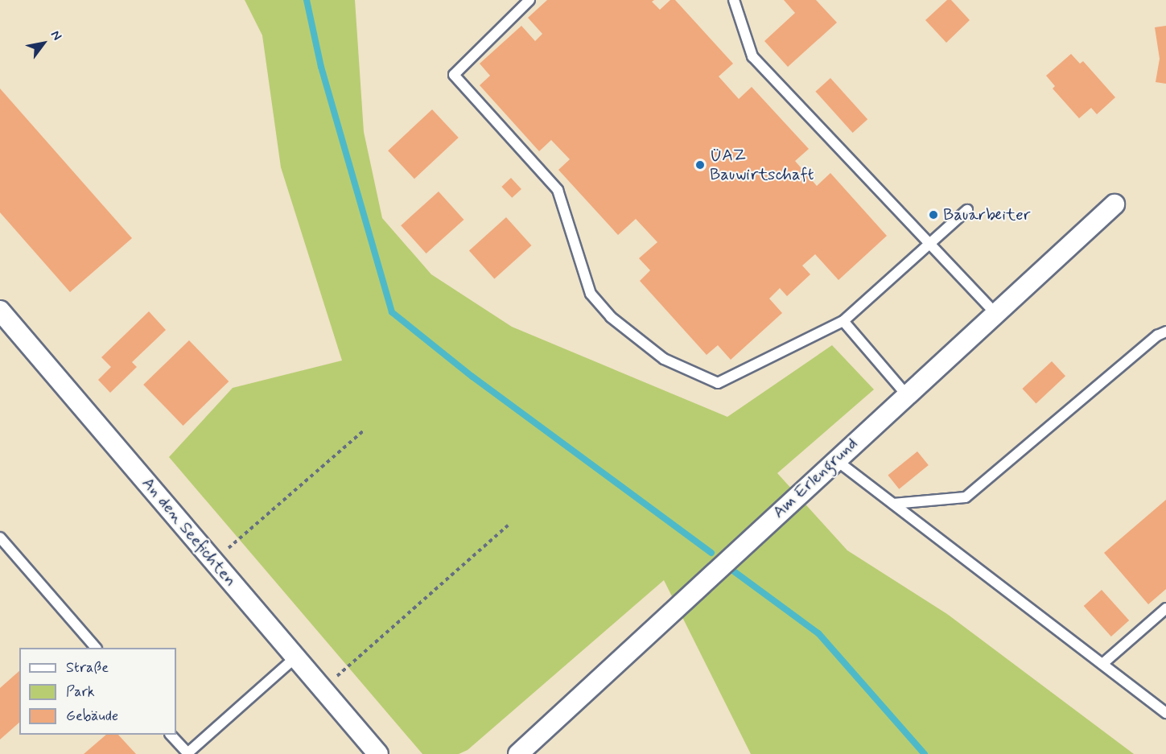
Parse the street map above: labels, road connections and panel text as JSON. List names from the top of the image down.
{
  "streets": {
    "street": ["Am Erlengrund", "An den Seefichten"]
  },
  "places": ["ÜAZ Bauwirtschaft", "Bauarbeiter"],
  "legend": ["Straße", "Park", "Gebäude"],
  "north": "top right"
}
